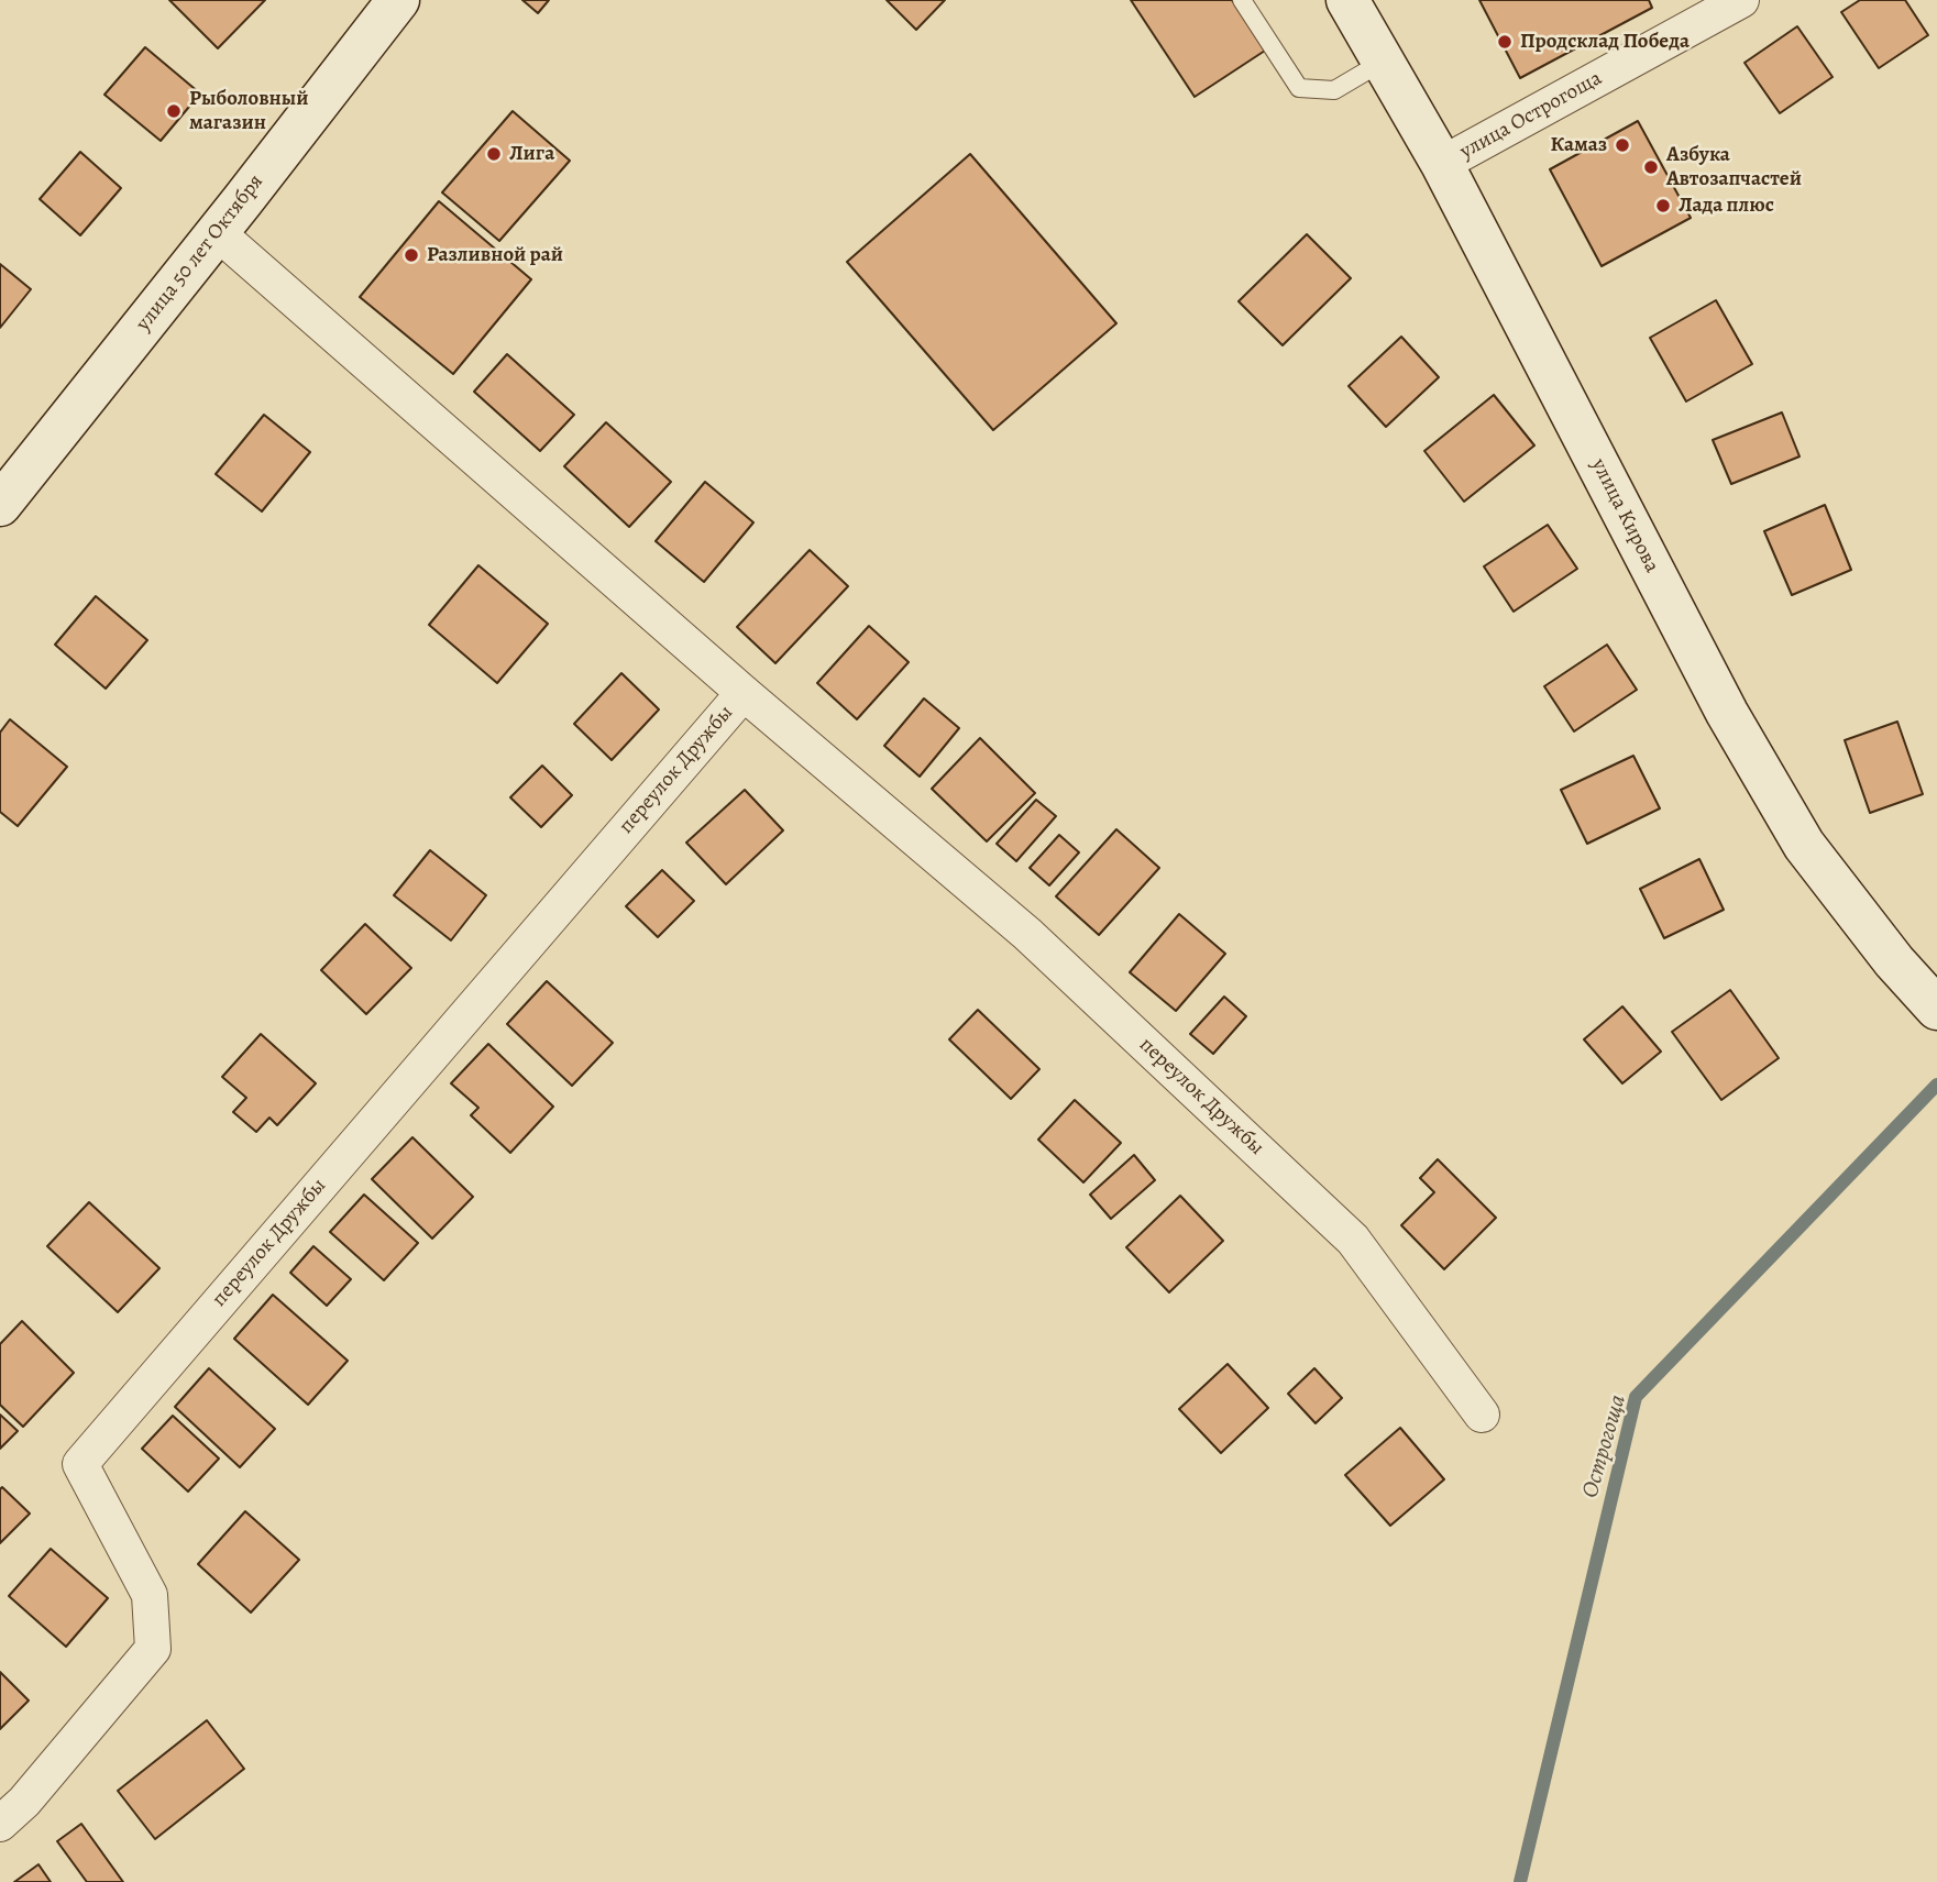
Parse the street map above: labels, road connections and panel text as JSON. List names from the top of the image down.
{
  "streets": {
    "main road": ["улица 50 лет Октября", "улица Кирова"],
    "street": ["улица Острогоща", "переулок Дружбы"]
  },
  "crossings": [
    ["улица Острогоща", "улица Кирова"],
    ["улица 50 лет Октября", "переулок Дружбы"]
  ],
  "water": ["Острогоща"],
  "places": [
    "Продсклад Победа",
    "Рыболовный магазин",
    "Камаз",
    "Лига",
    "Азбука Автозапчастей",
    "Лада плюс",
    "Разливной рай"
  ]
}
